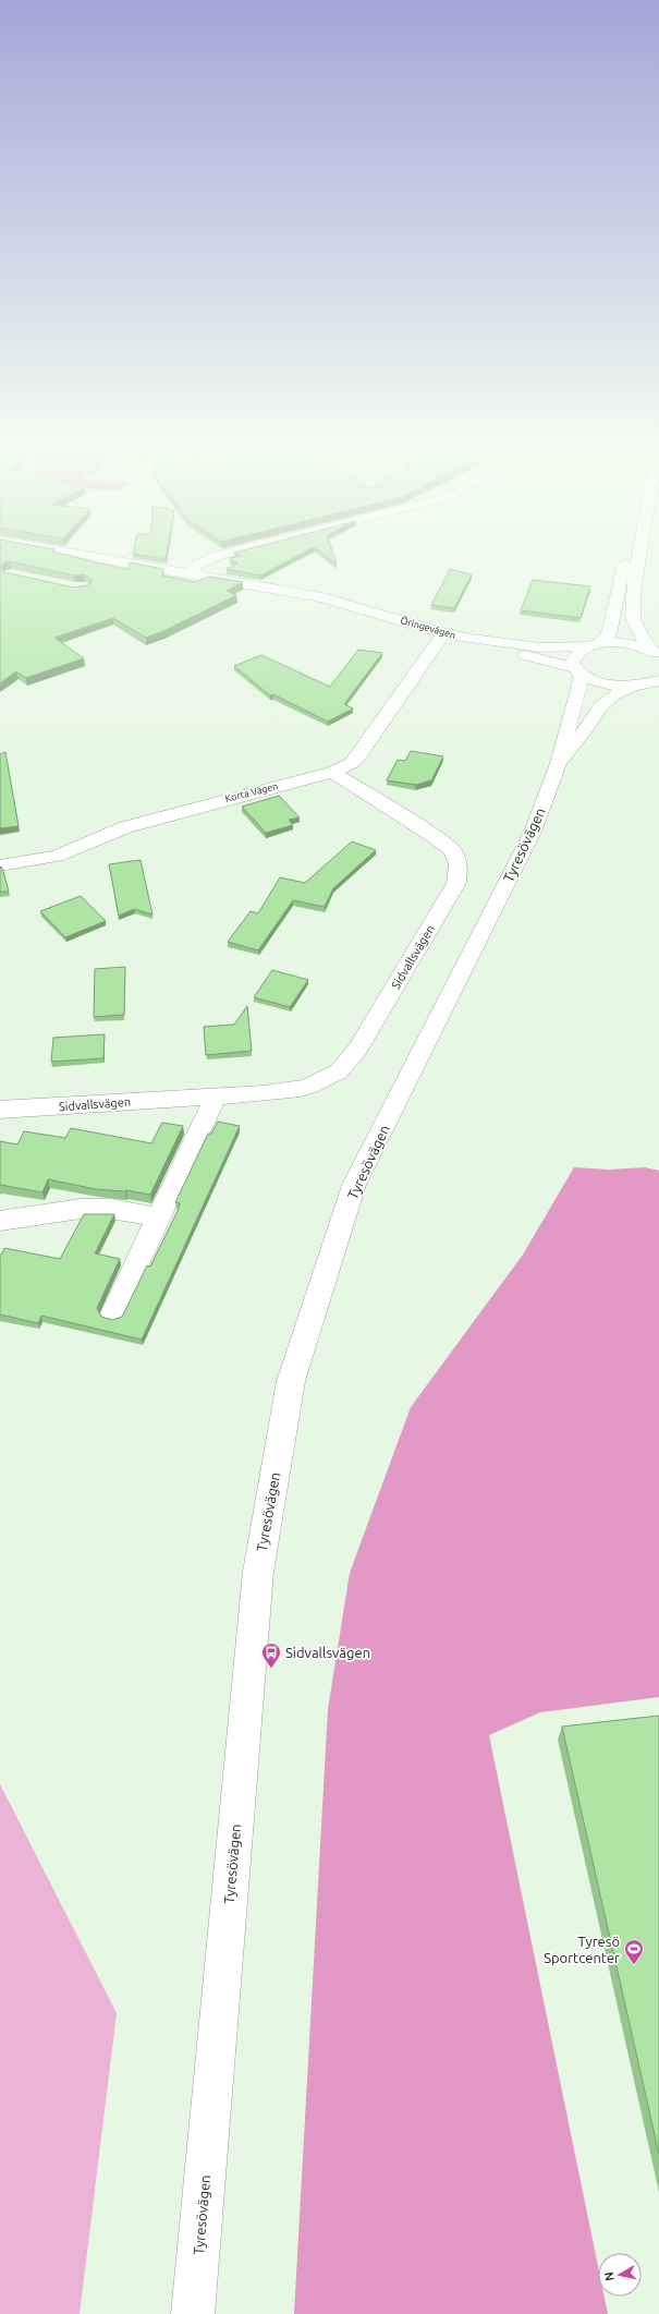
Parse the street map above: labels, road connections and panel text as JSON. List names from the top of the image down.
{
  "streets": {
    "street": [
      "Öringevägen",
      "Korta Vägen",
      "Tyresövägen",
      "Sidvallsvägen"
    ]
  },
  "crossings": [
    ["Öringevägen", "Korta Vägen"],
    ["Öringevägen", "Tyresövägen"],
    ["Korta Vägen", "Sidvallsvägen"]
  ],
  "places": {
    "bus stop": ["Sidvallsvägen"],
    "sports": ["Tyresö Sportcenter"]
  },
  "north": "left"
}
